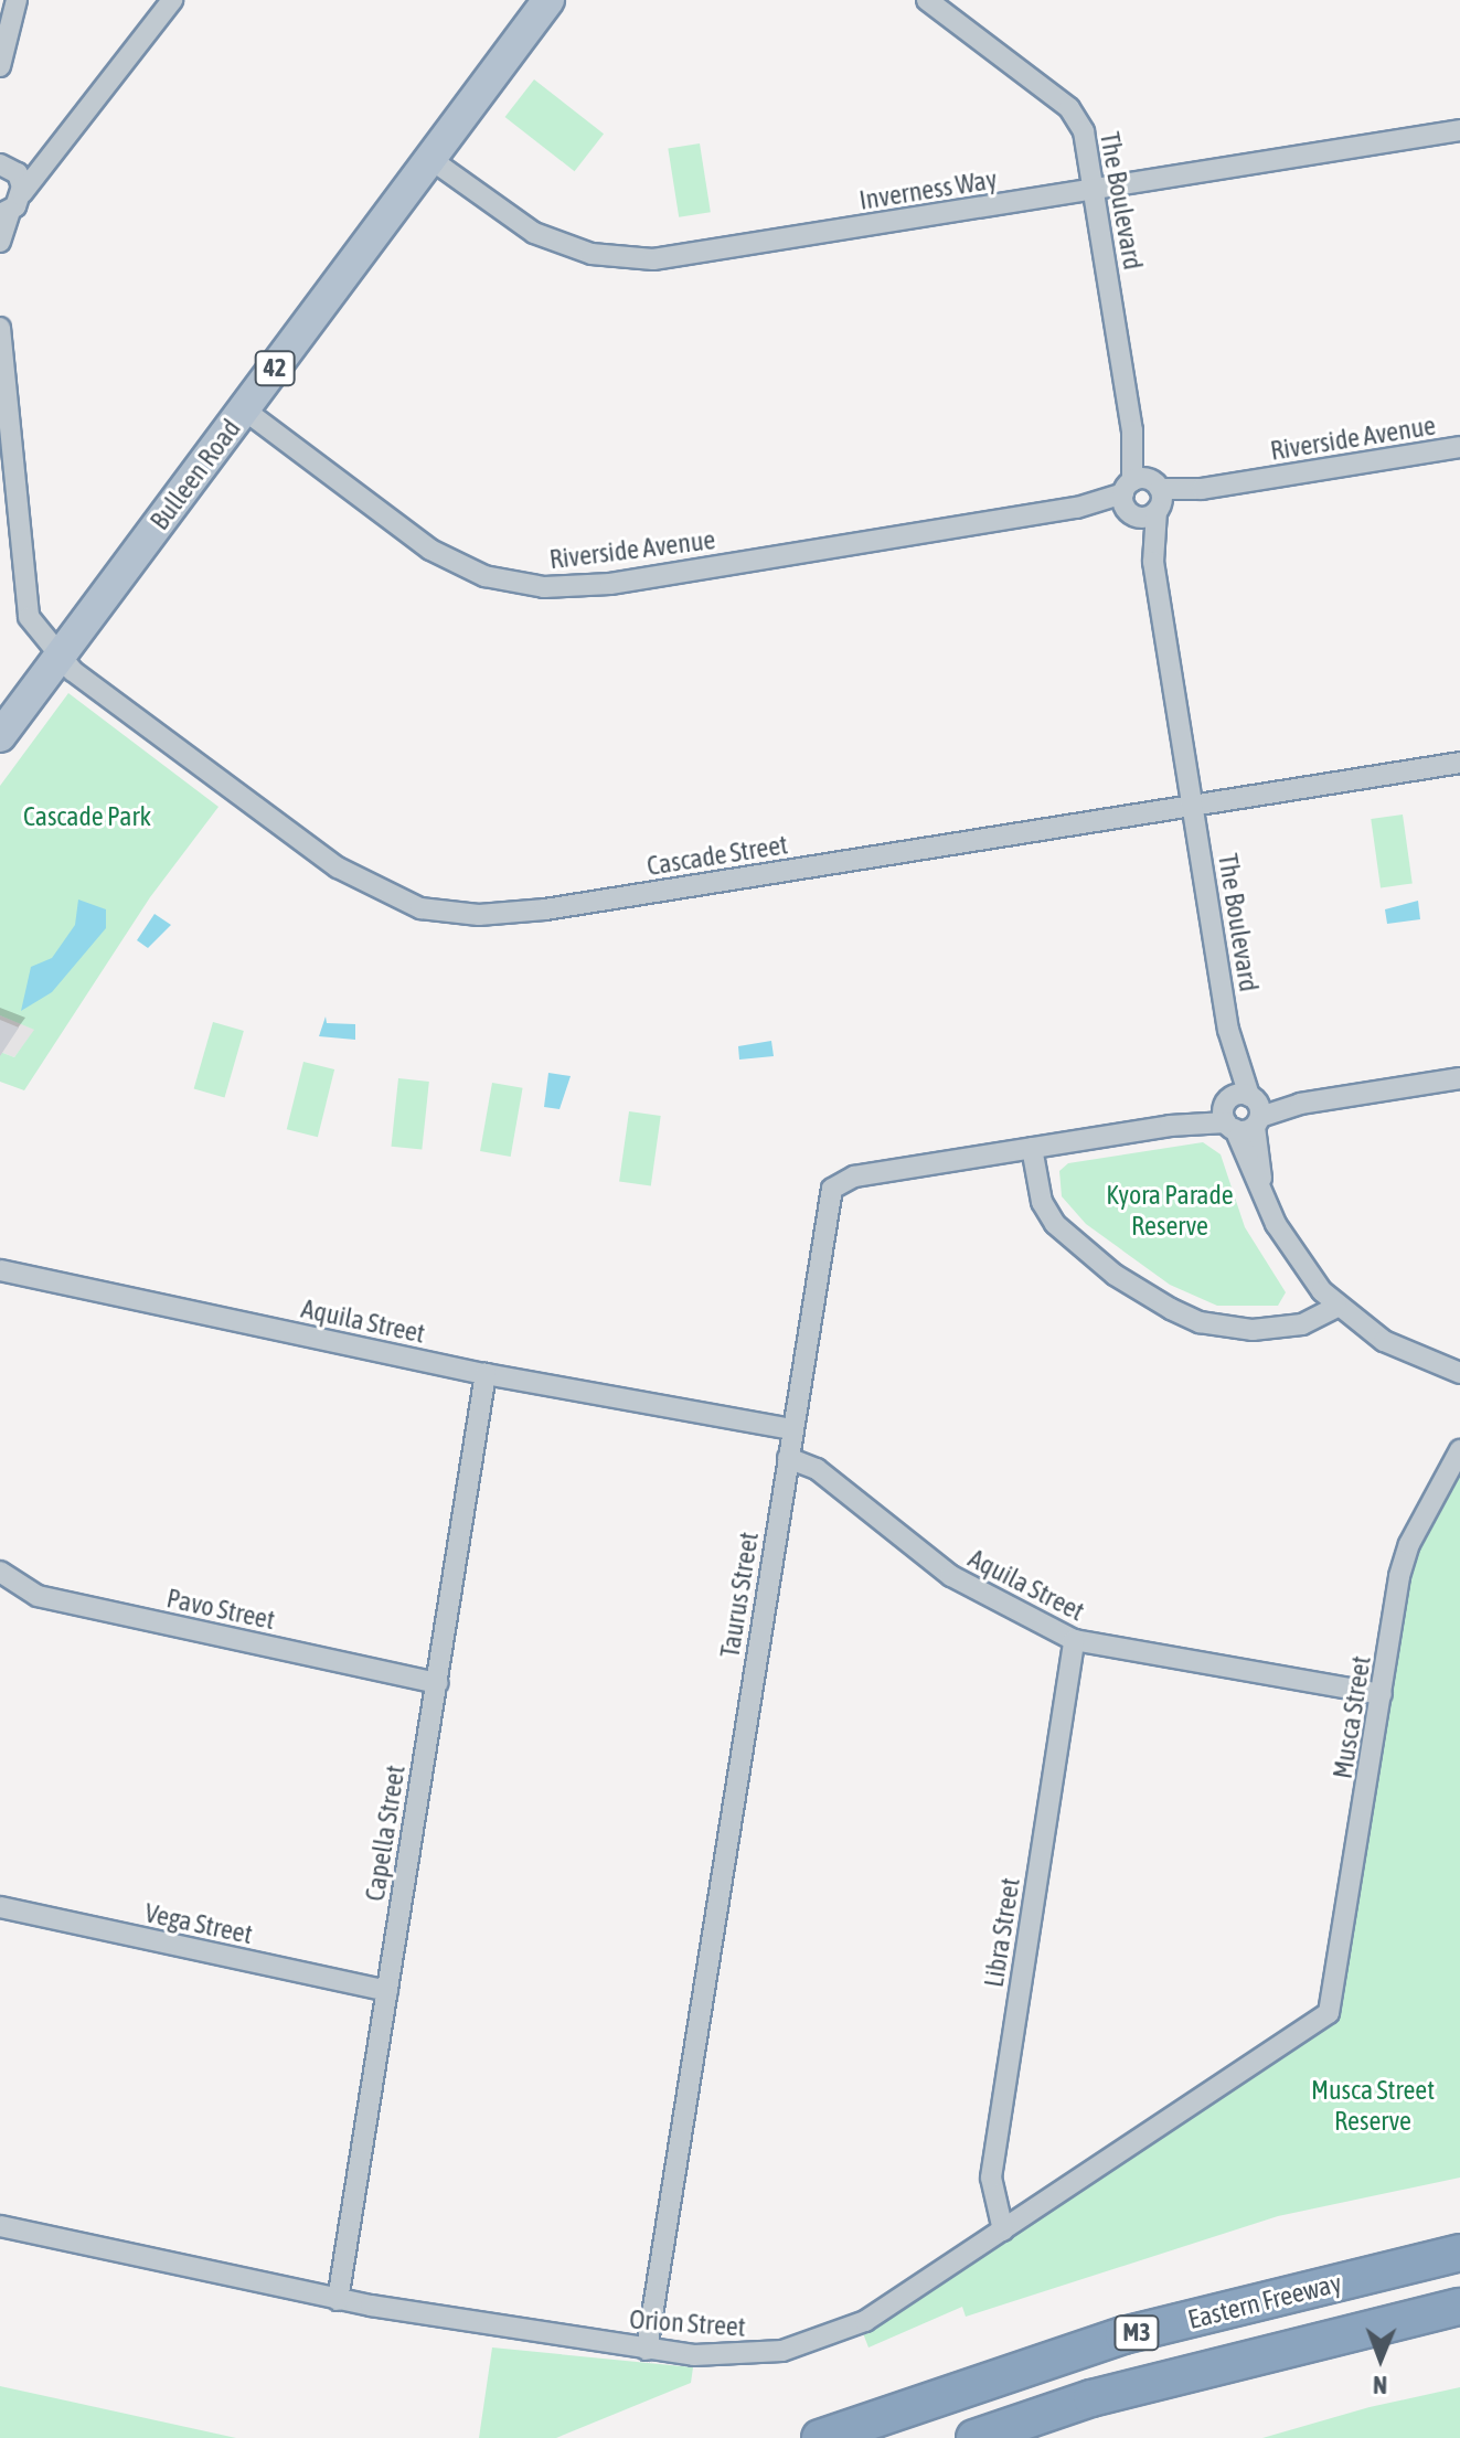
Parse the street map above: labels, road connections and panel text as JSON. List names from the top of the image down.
{
  "streets": {
    "highway": ["Eastern Freeway", "M3"],
    "main road": ["42", "Bulleen Road"],
    "street": [
      "Inverness Way",
      "The Boulevard",
      "Riverside Avenue",
      "Cascade Street",
      "Aquila Street",
      "Taurus Street",
      "Pavo Street",
      "Musca Street",
      "Capella Street",
      "Vega Street",
      "Libra Street",
      "Orion Street"
    ]
  },
  "crossings": [
    ["Inverness Way", "The Boulevard"],
    ["Inverness Way", "Bulleen Road"],
    ["The Boulevard", "Riverside Avenue"],
    ["The Boulevard", "Cascade Street"],
    ["The Boulevard", "Taurus Street"],
    ["Riverside Avenue", "Bulleen Road"],
    ["Bulleen Road", "Cascade Street"],
    ["Aquila Street", "Taurus Street"],
    ["Aquila Street", "Musca Street"],
    ["Aquila Street", "Capella Street"],
    ["Aquila Street", "Libra Street"],
    ["Taurus Street", "Orion Street"],
    ["Pavo Street", "Capella Street"],
    ["Musca Street", "Orion Street"],
    ["Capella Street", "Vega Street"],
    ["Capella Street", "Orion Street"],
    ["Libra Street", "Orion Street"]
  ],
  "parks": ["Cascade Park", "Kyora Parade Reserve", "Musca Street Reserve"],
  "north": "bottom"
}
